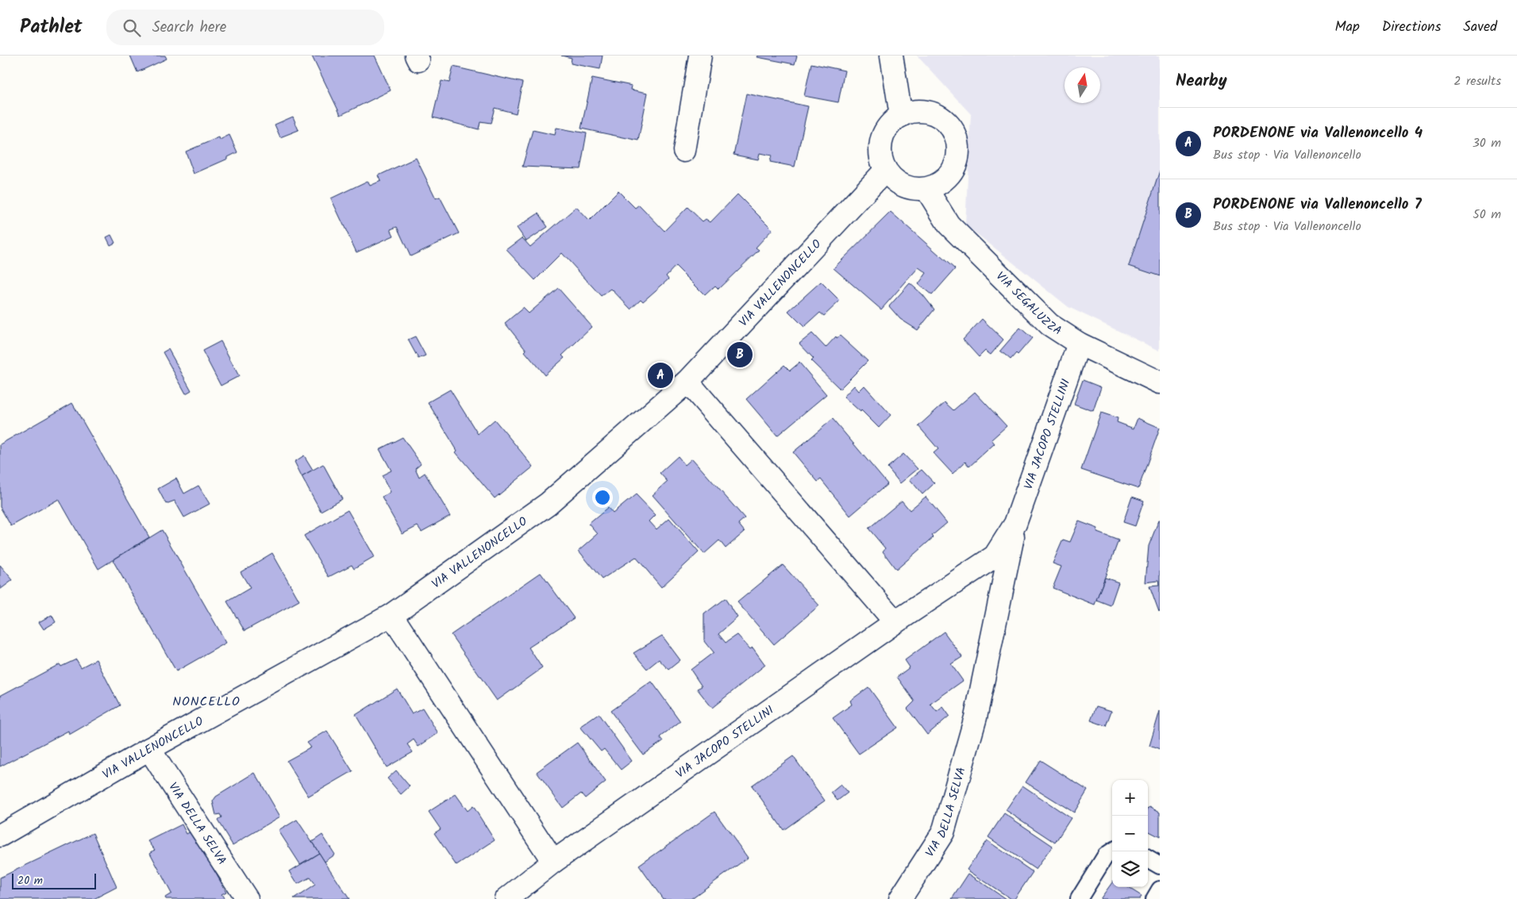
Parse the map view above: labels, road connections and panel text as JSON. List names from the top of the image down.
{
  "streets": {
    "street": [
      "VIA VALLENONCELLO",
      "VIA SEGALUZZA",
      "VIA JACOPO STELLINI",
      "VIA DELLA SELVA"
    ]
  },
  "crossings": [
    ["VIA VALLENONCELLO", "VIA SEGALUZZA"],
    ["VIA VALLENONCELLO", "VIA DELLA SELVA"],
    ["VIA SEGALUZZA", "VIA JACOPO STELLINI"],
    ["VIA JACOPO STELLINI", "VIA DELLA SELVA"]
  ],
  "districts": ["NONCELLO"],
  "scale_bar": "20 m",
  "north": "top",
  "page": {
    "header": "Pathlet",
    "search": "Search here",
    "nav": ["Map", "Directions", "Saved"],
    "heading": ["Nearby", "2 results"],
    "list": [
      {
        "mark": "A",
        "name": "PORDENONE via Vallenoncello 4",
        "note": "Bus stop · Via Vallenoncello",
        "value": "30 m"
      },
      {
        "mark": "B",
        "name": "PORDENONE via Vallenoncello 7",
        "note": "Bus stop · Via Vallenoncello",
        "value": "50 m"
      }
    ],
    "pins": ["B", "A"],
    "map_buttons": ["+", "−"],
    "scale": "20 m"
  }
}
